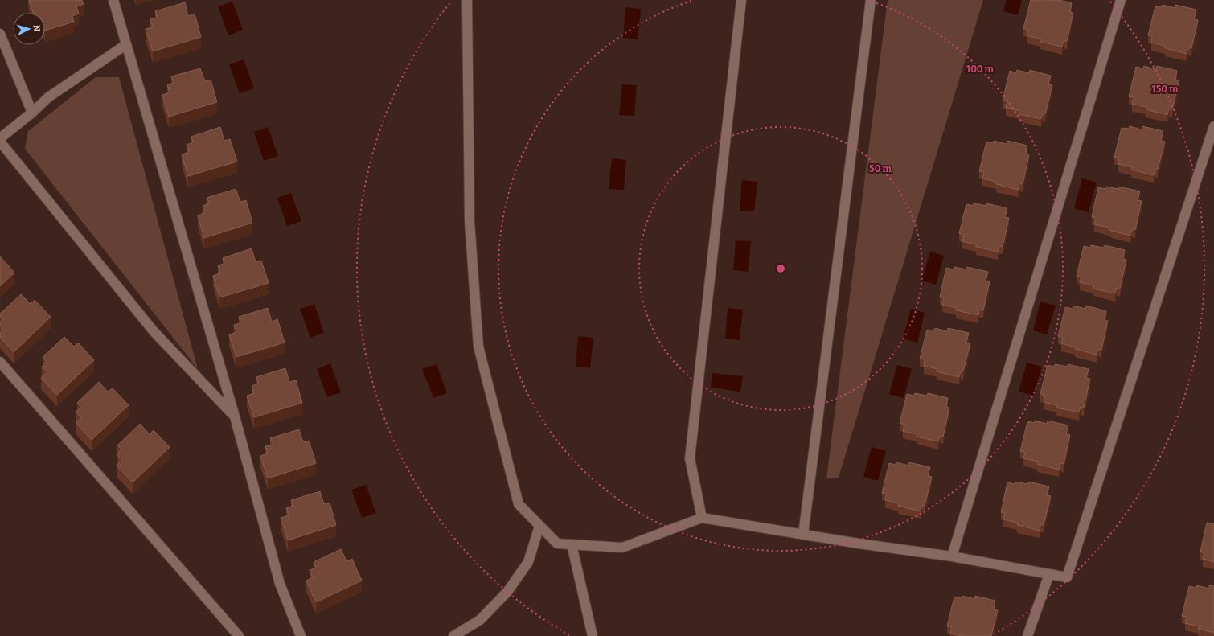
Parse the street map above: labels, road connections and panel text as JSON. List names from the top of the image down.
{
  "north": "right",
  "rings": ["100 m", "150 m", "50 m"]
}
